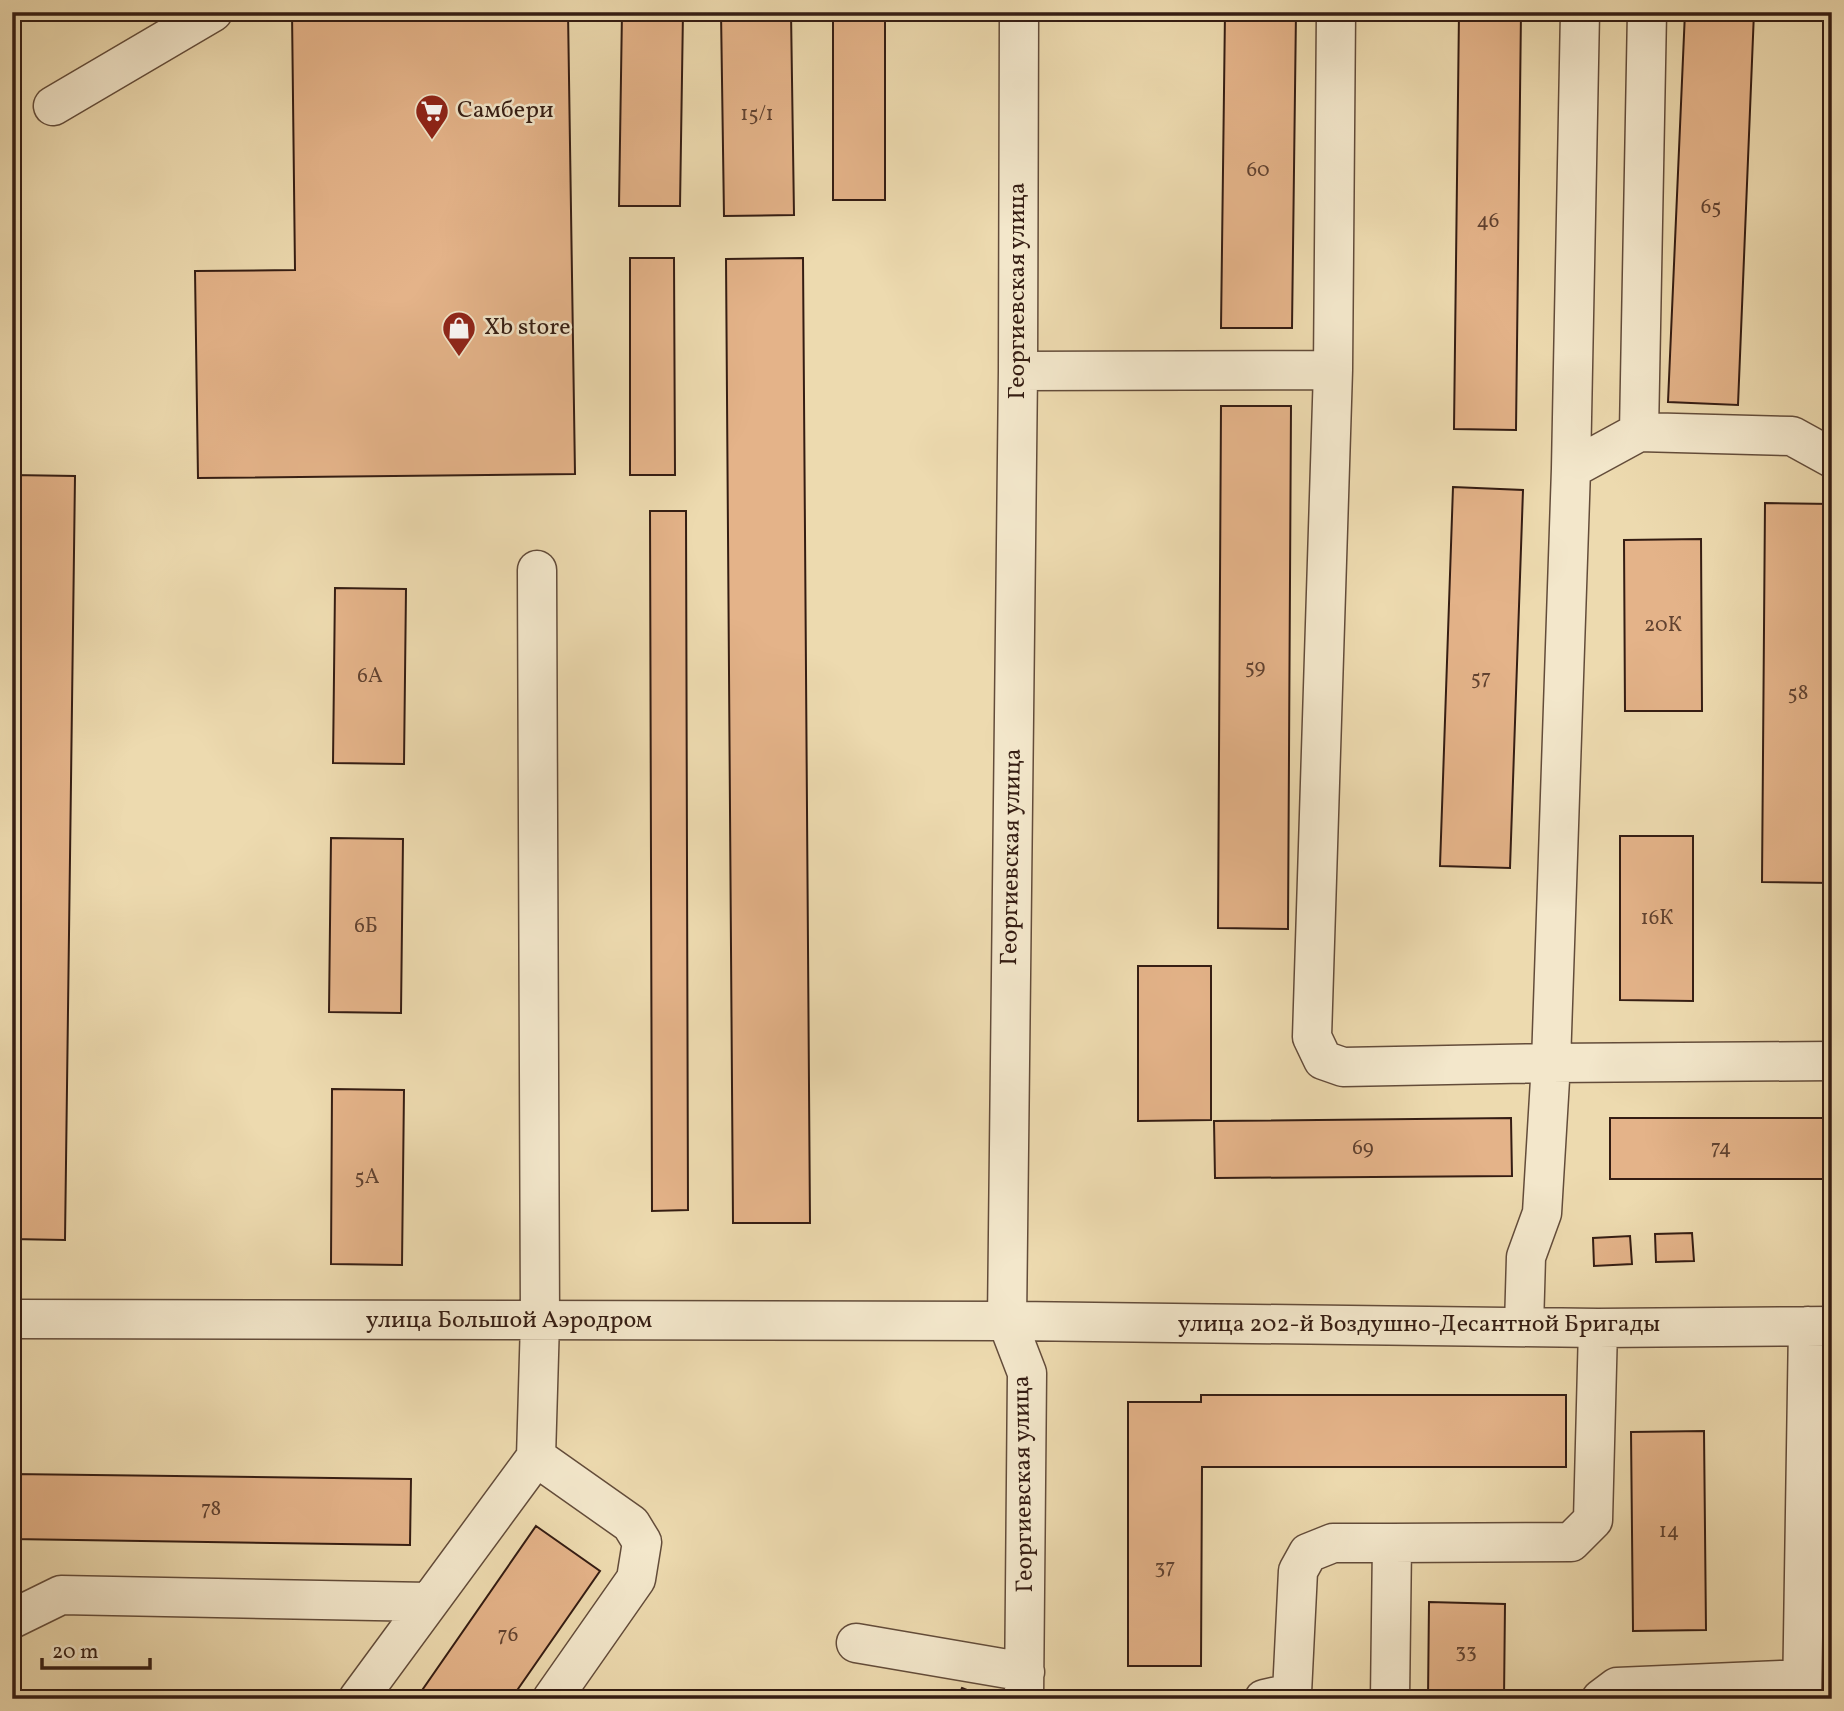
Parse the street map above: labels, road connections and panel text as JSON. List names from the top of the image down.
{
  "streets": {
    "street": ["Георгиевская улица", "улица Большой Аэродром", "улица 202-й Воздушно-Десантной Бригады"]
  },
  "crossings": [
    ["Георгиевская улица", "улица Большой Аэродром"],
    ["Георгиевская улица", "улица 202-й Воздушно-Десантной Бригады"],
    ["улица Большой Аэродром", "улица 202-й Воздушно-Десантной Бригады"]
  ],
  "places": {
    "supermarket": ["Самбери"],
    "shop": ["Xb store"]
  },
  "house_numbers": [
    "15/1",
    "60",
    "65",
    "46",
    "20К",
    "59",
    "6А",
    "57",
    "58",
    "16К",
    "6Б",
    "69",
    "74",
    "5А",
    "78",
    "14",
    "37",
    "76",
    "33"
  ],
  "scale_bar": "20 m"
}
